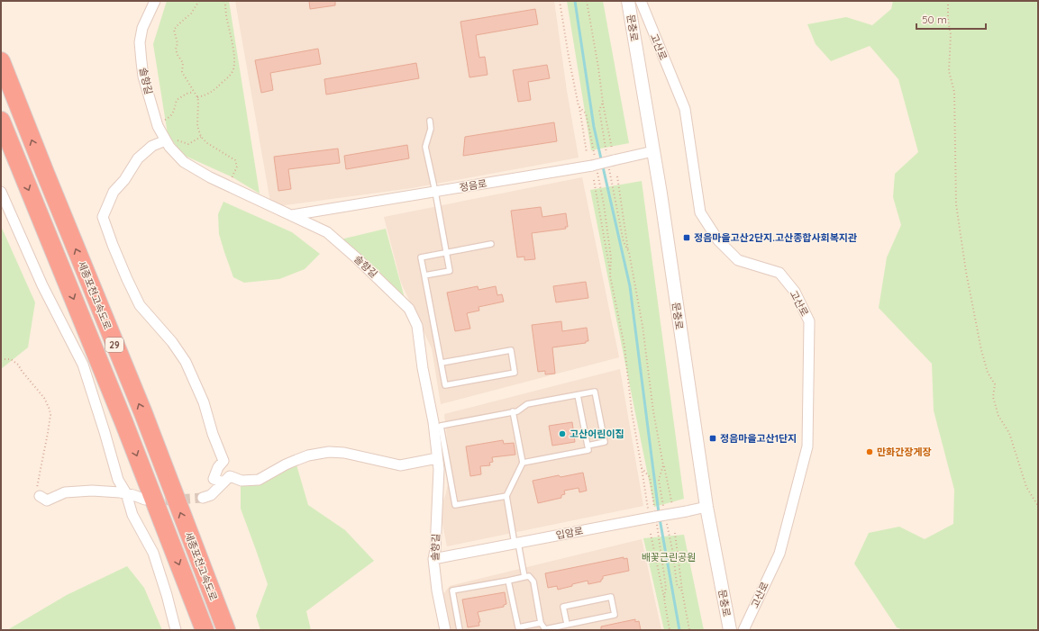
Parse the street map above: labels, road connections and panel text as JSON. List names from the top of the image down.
{
  "streets": {
    "highway": ["세종포천고속도로", "29"],
    "street": [
      "문충로",
      "고산로",
      "솔향길",
      "정음로",
      "입암로"
    ]
  },
  "crossings": [
    ["문충로", "정음로"],
    ["문충로", "입암로"],
    ["솔향길", "정음로"],
    ["솔향길", "입암로"]
  ],
  "parks": ["배꽃근린공원"],
  "places": {
    "transit": ["정음마을고산2단지.고산종합사회복지관", "정음마을고산1단지"],
    "other": ["고산어린이집", "만화간장게장"]
  },
  "scale_bar": "50 m"
}
